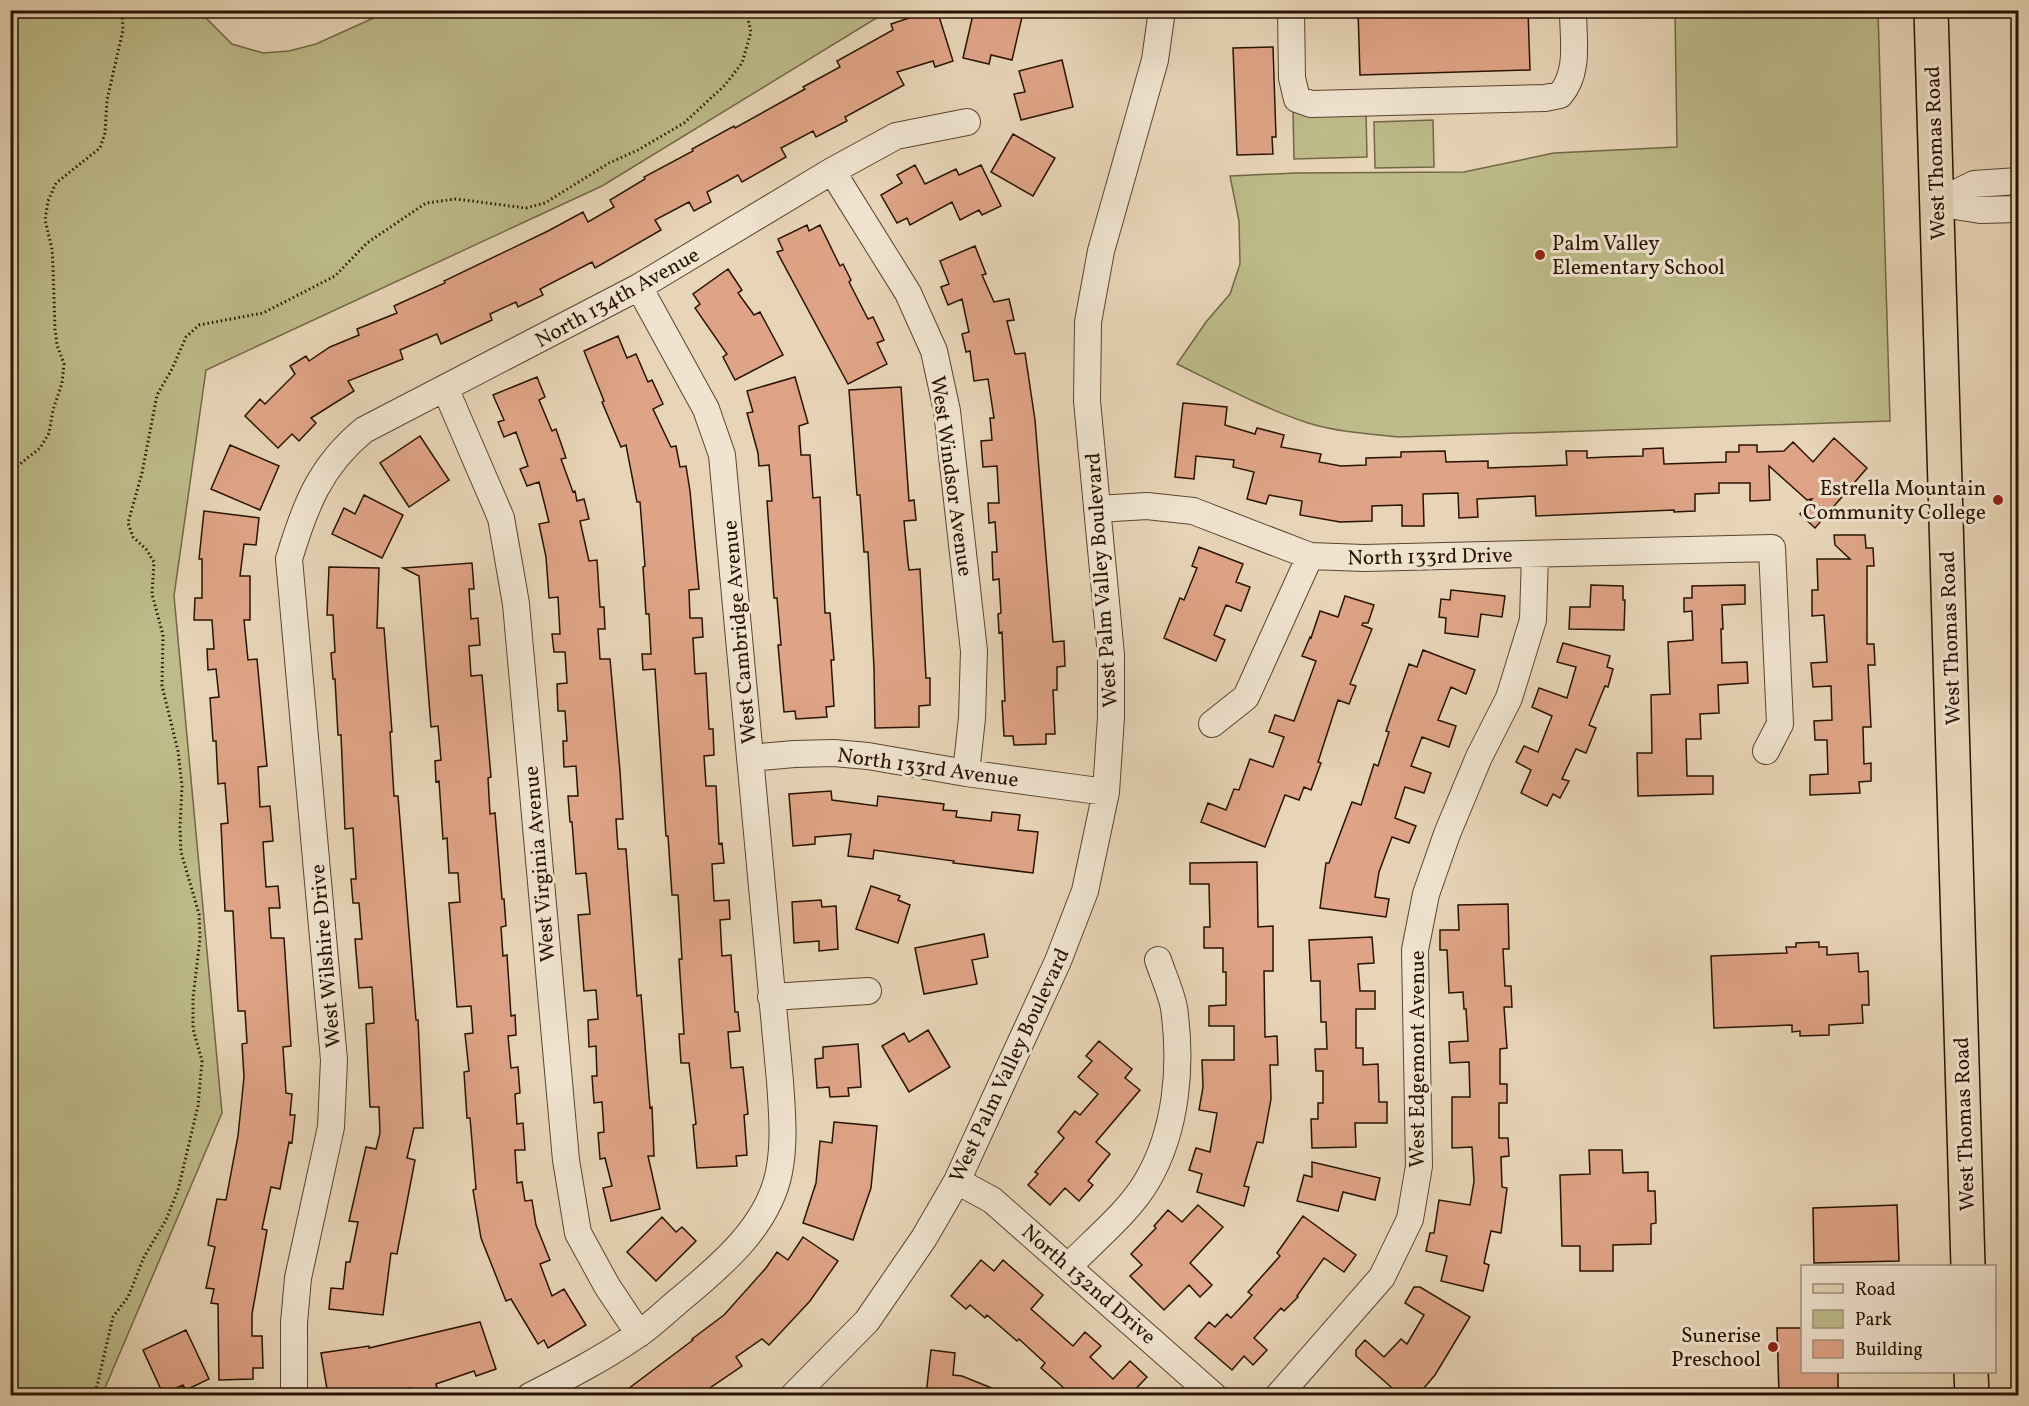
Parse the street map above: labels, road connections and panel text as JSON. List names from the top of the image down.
{
  "streets": {
    "main road": ["West Thomas Road"],
    "street": [
      "North 134th Avenue",
      "West Windsor Avenue",
      "North 133rd Drive",
      "West Palm Valley Boulevard",
      "West Cambridge Avenue",
      "North 133rd Avenue",
      "West Virginia Avenue",
      "West Wilshire Drive",
      "West Edgemont Avenue",
      "North 132nd Drive"
    ]
  },
  "crossings": [
    ["North 134th Avenue", "West Windsor Avenue"],
    ["North 134th Avenue", "West Cambridge Avenue"],
    ["North 134th Avenue", "West Virginia Avenue"],
    ["North 134th Avenue", "West Wilshire Drive"],
    ["West Windsor Avenue", "North 133rd Avenue"],
    ["North 133rd Drive", "West Palm Valley Boulevard"],
    ["North 133rd Drive", "West Edgemont Avenue"],
    ["West Palm Valley Boulevard", "North 133rd Avenue"],
    ["West Palm Valley Boulevard", "North 132nd Drive"],
    ["West Cambridge Avenue", "North 133rd Avenue"],
    ["West Cambridge Avenue", "West Virginia Avenue"]
  ],
  "places": ["Palm Valley Elementary School", "Estrella Mountain Community College", "Sunerise Preschool"],
  "legend": ["Road", "Park", "Building"]
}
